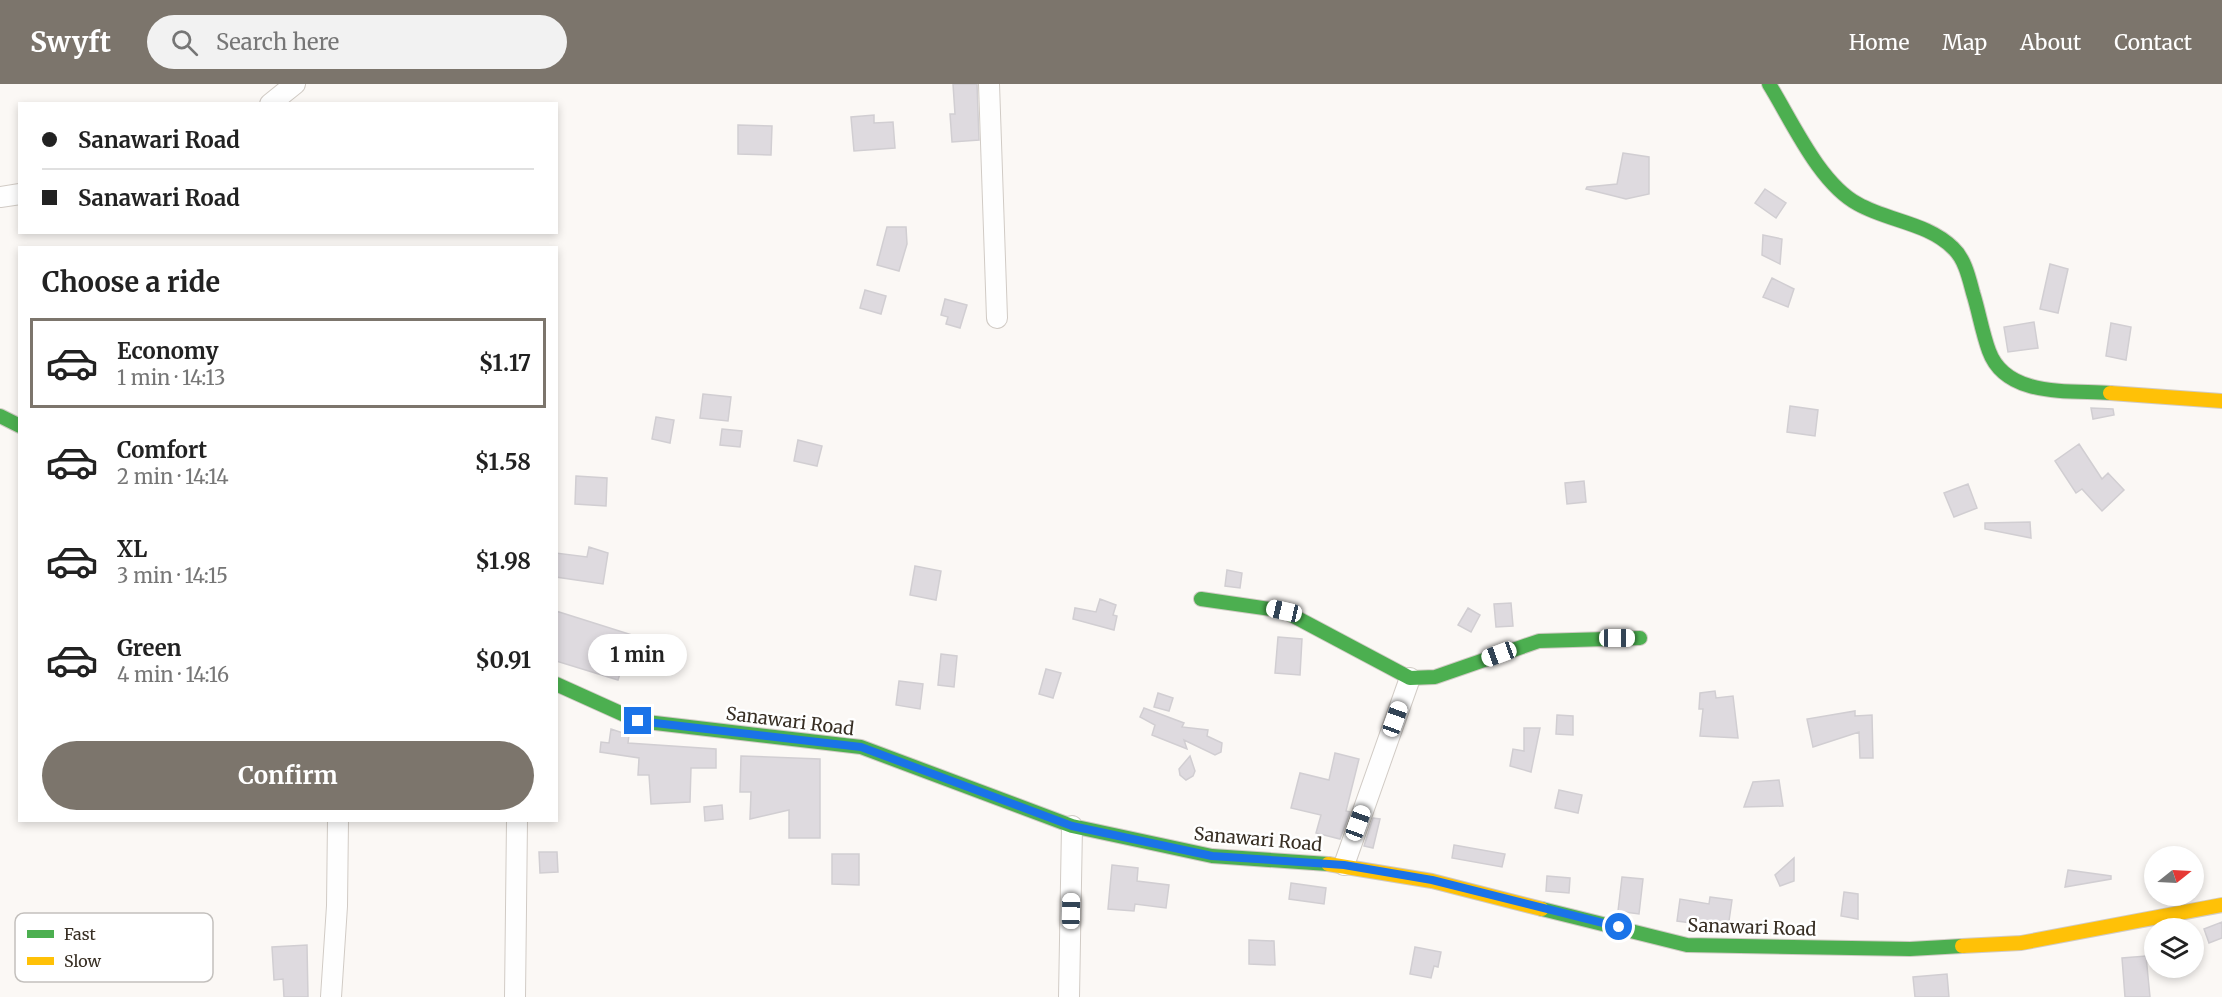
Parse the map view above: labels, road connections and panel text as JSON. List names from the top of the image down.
{
  "streets": {
    "street": ["Sanawari Road"]
  },
  "legend": ["Fast", "Slow"],
  "north": "right",
  "page": {
    "header": "Swyft",
    "search": "Search here",
    "nav": [
      "Home",
      "Map",
      "About",
      "Contact"
    ],
    "banner": ["Sanawari Road", "Sanawari Road"],
    "heading": "Choose a ride",
    "list": [
      {
        "name": "Economy",
        "note": "1 min · 14:13",
        "value": "$1.17"
      },
      {
        "name": "Comfort",
        "note": "2 min · 14:14",
        "value": "$1.58"
      },
      {
        "name": "XL",
        "note": "3 min · 14:15",
        "value": "$1.98"
      },
      {
        "name": "Green",
        "note": "4 min · 14:16",
        "value": "$0.91"
      }
    ],
    "bubble": "1 min",
    "buttons": "Confirm"
  }
}
